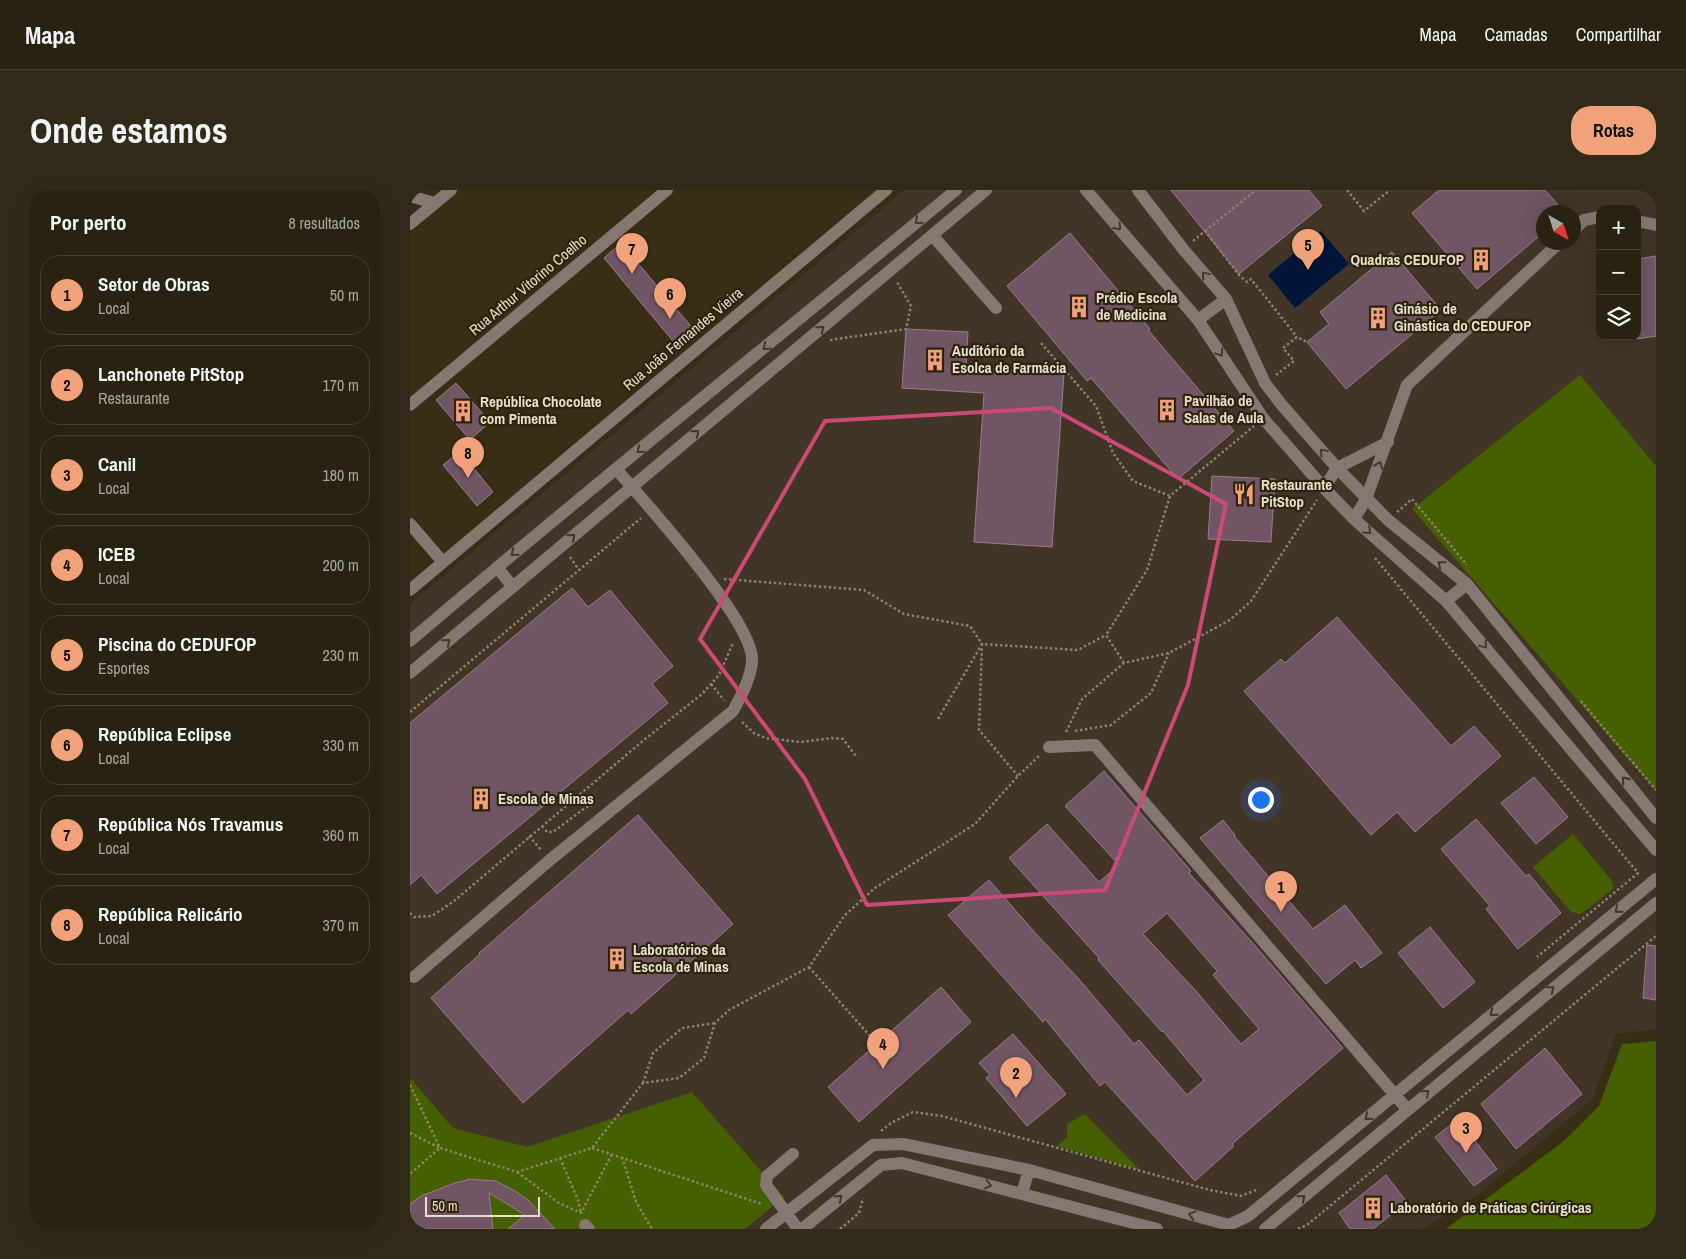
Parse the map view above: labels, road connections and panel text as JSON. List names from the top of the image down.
{
  "streets": {
    "street": ["Rua Arthur Vitorino Coelho", "Rua João Fernandes Vieira"]
  },
  "places": {
    "building": [
      "Quadras CEDUFOP",
      "Prédio Escola de Medicina",
      "Ginásio de Ginástica do CEDUFOP",
      "Auditório da Esolca de Farmácia",
      "Pavilhão de Salas de Aula",
      "República Chocolate com Pimenta",
      "Escola de Minas",
      "Laboratórios da Escola de Minas",
      "Laboratório de Práticas Cirúrgicas"
    ],
    "restaurant": ["Restaurante PitStop"]
  },
  "scale_bar": "50 m",
  "north": "bottom right",
  "page": {
    "header": "Mapa",
    "nav": ["Mapa", "Camadas", "Compartilhar"],
    "buttons": "Rotas",
    "title": "Onde estamos",
    "heading": ["Por perto", "8 resultados"],
    "map_buttons": ["+", "−"],
    "pins": [
      "5",
      "7",
      "6",
      "8",
      "1",
      "4",
      "2",
      "3"
    ],
    "list": [
      {
        "mark": "1",
        "name": "Setor de Obras",
        "note": "Local",
        "value": "50 m"
      },
      {
        "mark": "2",
        "name": "Lanchonete PitStop",
        "note": "Restaurante",
        "value": "170 m"
      },
      {
        "mark": "3",
        "name": "Canil",
        "note": "Local",
        "value": "180 m"
      },
      {
        "mark": "4",
        "name": "ICEB",
        "note": "Local",
        "value": "200 m"
      },
      {
        "mark": "5",
        "name": "Piscina do CEDUFOP",
        "note": "Esportes",
        "value": "230 m"
      },
      {
        "mark": "6",
        "name": "República Eclipse",
        "note": "Local",
        "value": "330 m"
      },
      {
        "mark": "7",
        "name": "República Nós Travamus",
        "note": "Local",
        "value": "360 m"
      },
      {
        "mark": "8",
        "name": "República Relicário",
        "note": "Local",
        "value": "370 m"
      }
    ],
    "scale": "50 m"
  }
}
